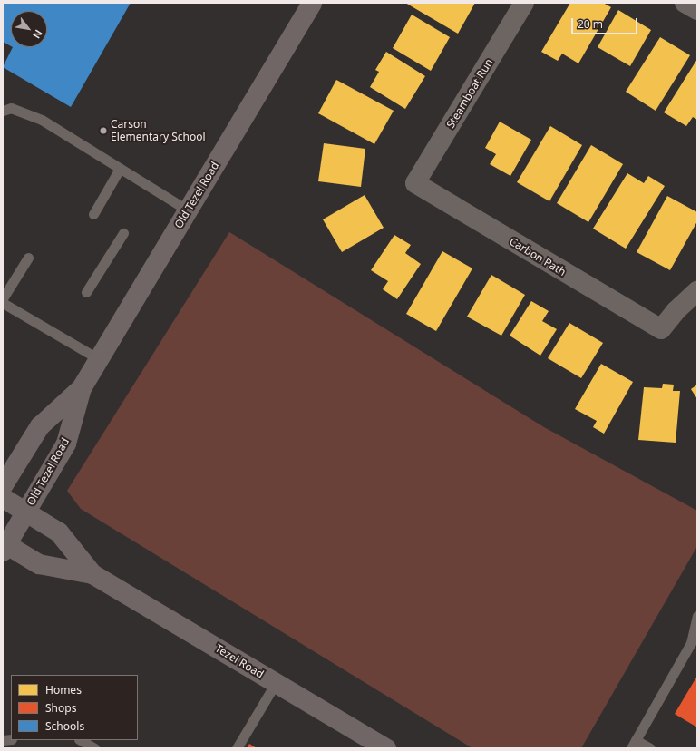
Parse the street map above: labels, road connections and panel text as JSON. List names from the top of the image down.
{
  "streets": {
    "street": [
      "Steamboat Run",
      "Old Tezel Road",
      "Carbon Path",
      "Tezel Road"
    ]
  },
  "crossings": [
    ["Steamboat Run", "Carbon Path"],
    ["Old Tezel Road", "Tezel Road"]
  ],
  "places": ["Carson Elementary School"],
  "legend": ["Homes", "Shops", "Schools"],
  "scale_bar": "20 m",
  "north": "bottom right"
}
